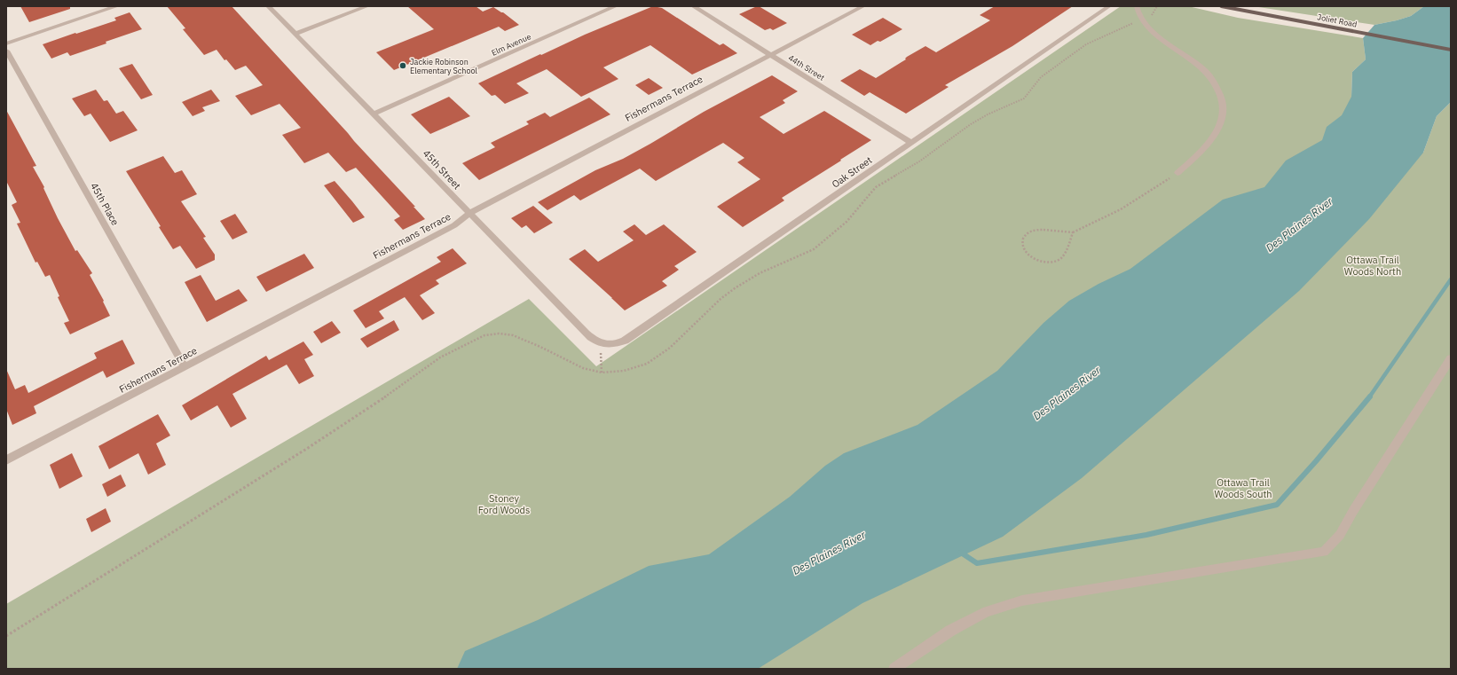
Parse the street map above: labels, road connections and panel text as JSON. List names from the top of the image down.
{
  "streets": {
    "main road": ["Joliet Road"],
    "street": [
      "Elm Avenue",
      "44th Street",
      "Fishermans Terrace",
      "45th Street",
      "Oak Street",
      "45th Place"
    ]
  },
  "crossings": [
    ["Elm Avenue", "45th Street"],
    ["44th Street", "Fishermans Terrace"],
    ["44th Street", "Oak Street"],
    ["Fishermans Terrace", "45th Street"],
    ["Fishermans Terrace", "45th Place"],
    ["45th Street", "Oak Street"]
  ],
  "water": ["Des Plaines River"],
  "parks": ["Ottawa Trail Woods North", "Ottawa Trail Woods South", "Stoney Ford Woods"],
  "places": ["Jackie Robinson Elementary School"]
}
